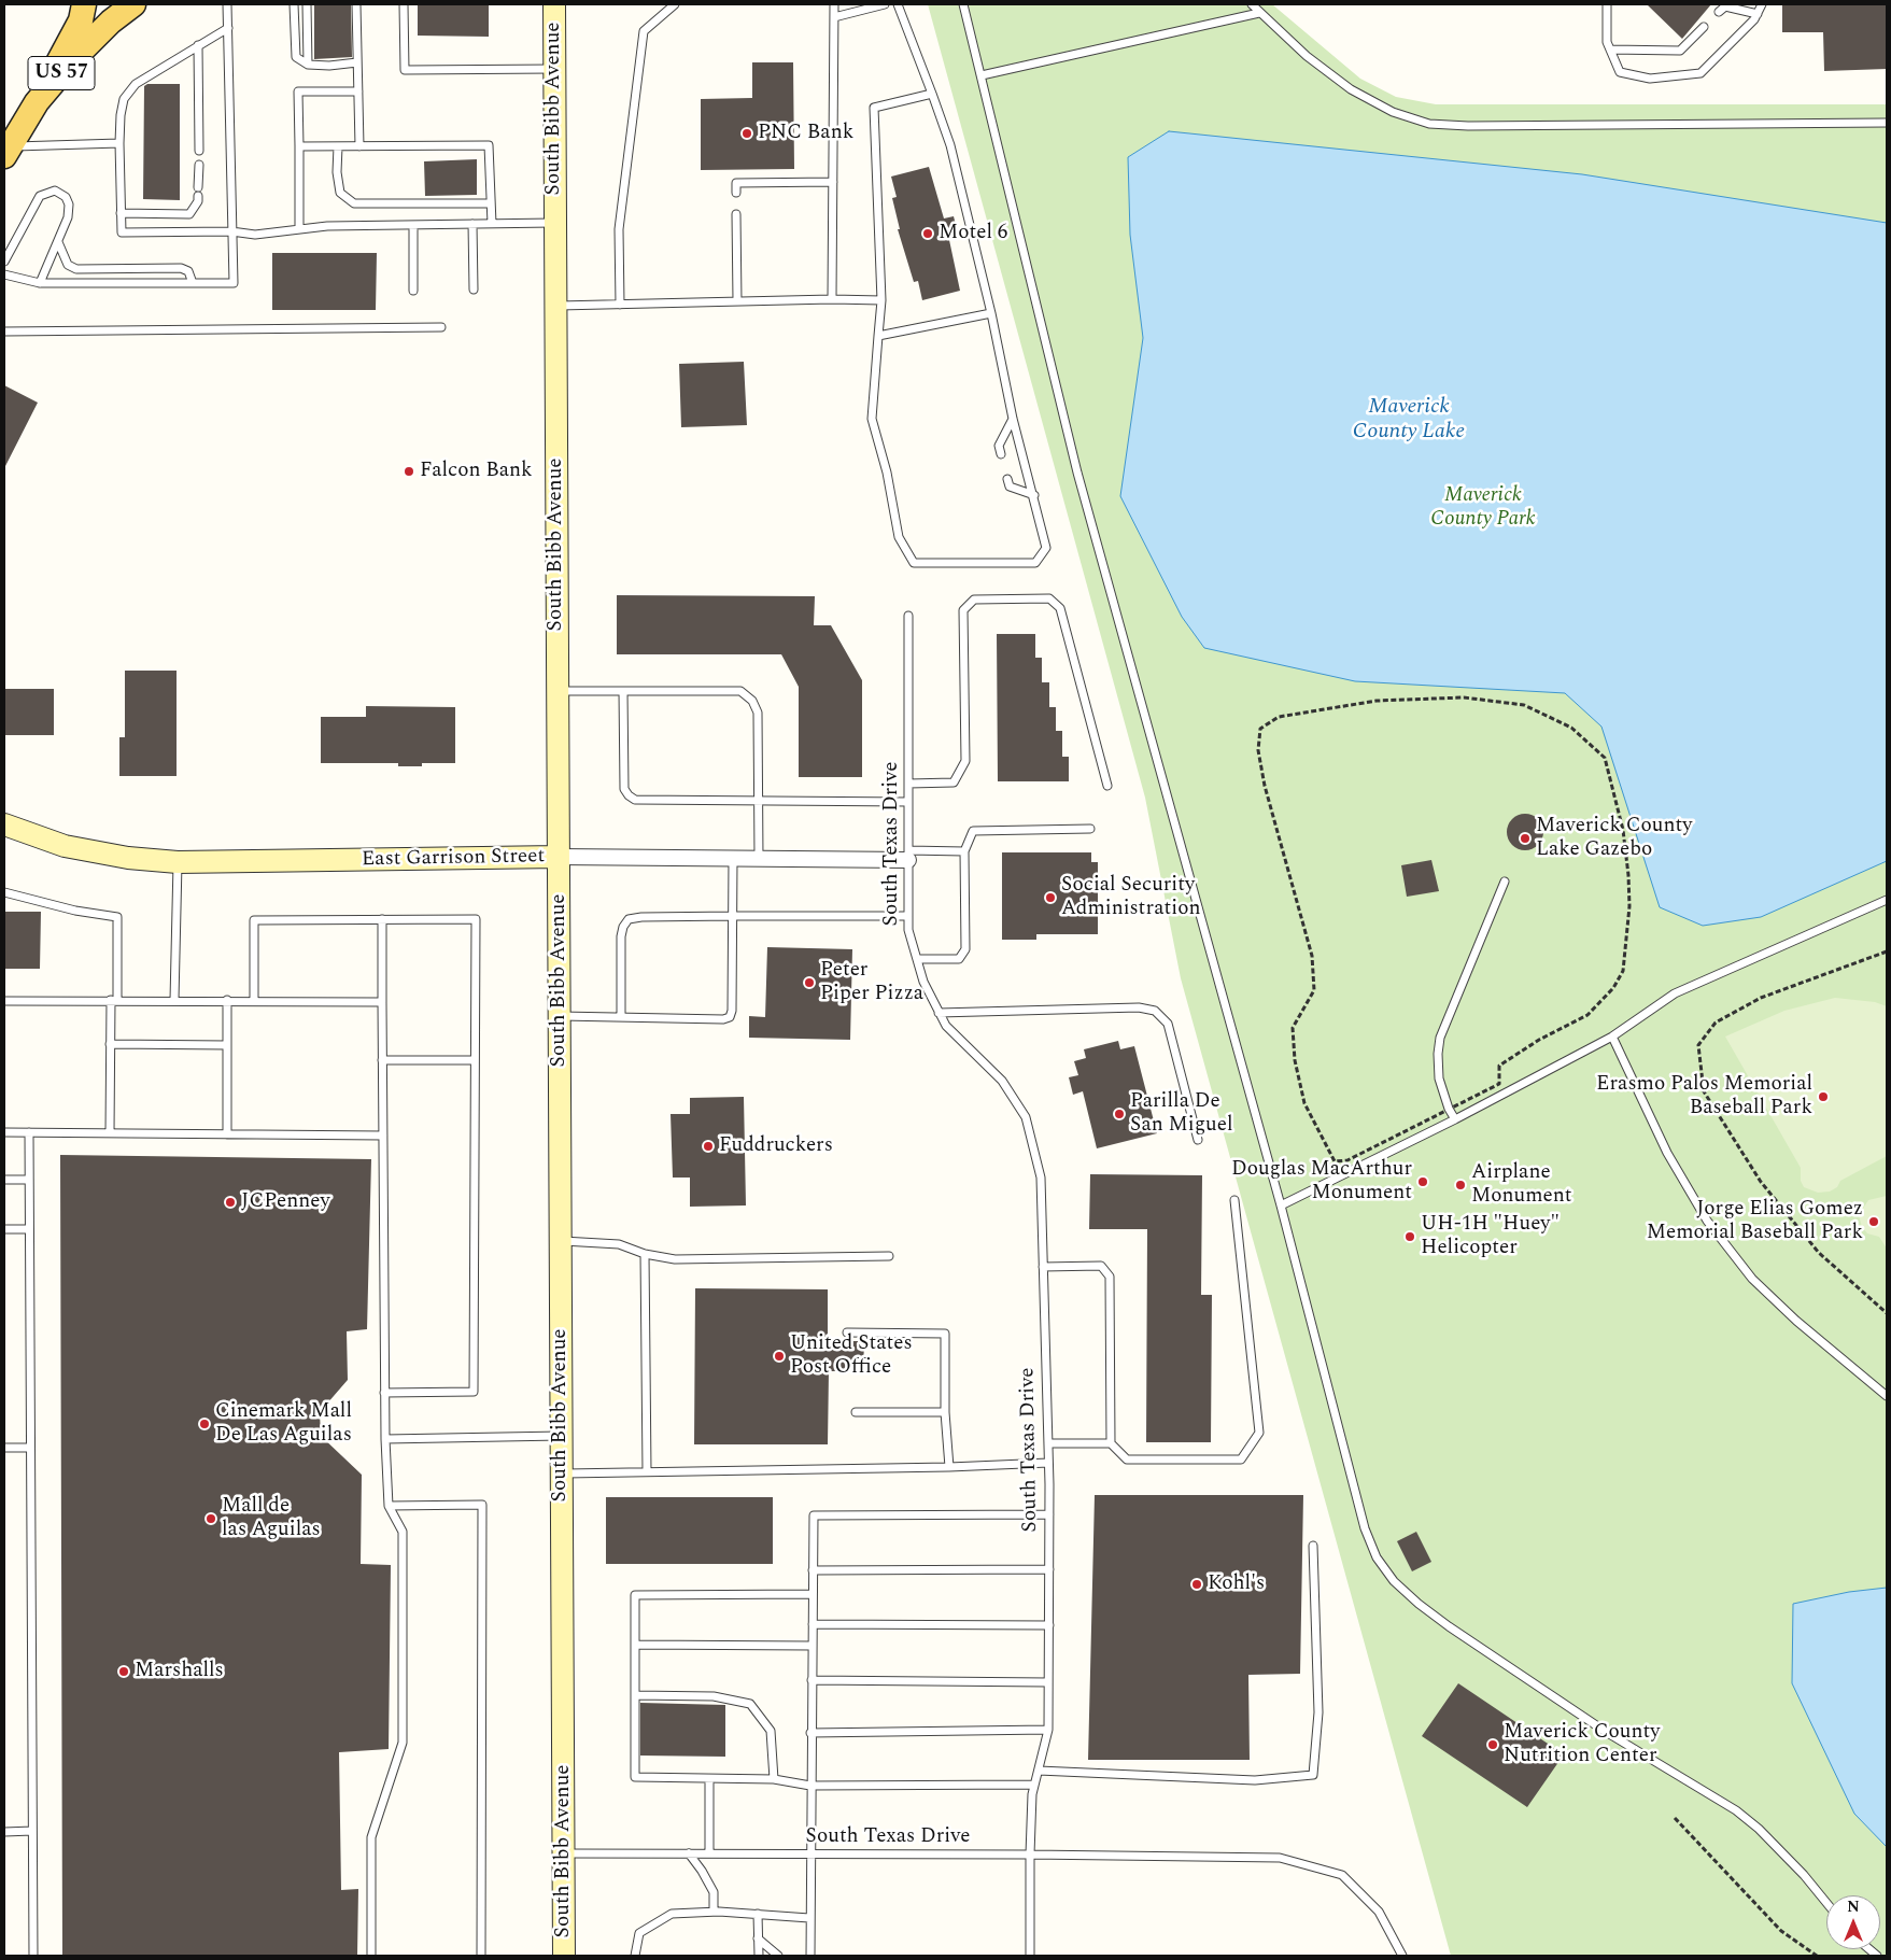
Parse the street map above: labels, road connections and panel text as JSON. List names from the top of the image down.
{
  "streets": {
    "main road": ["US 57", "South Bibb Avenue", "East Garrison Street"],
    "lane": ["South Texas Drive"]
  },
  "crossings": [
    ["South Bibb Avenue", "South Texas Drive"],
    ["South Bibb Avenue", "East Garrison Street"],
    ["South Texas Drive", "East Garrison Street"]
  ],
  "water": ["Maverick County Lake"],
  "parks": ["Maverick County Park"],
  "places": [
    "PNC Bank",
    "Motel 6",
    "Falcon Bank",
    "Maverick County Lake Gazebo",
    "Social Security Administration",
    "Peter Piper Pizza",
    "Erasmo Palos Memorial Baseball Park",
    "Parilla De San Miguel",
    "Fuddruckers",
    "Douglas MacArthur Monument",
    "Airplane Monument",
    "JCPenney",
    "Jorge Elias Gomez Memorial Baseball Park",
    "UH-1H \"Huey\" Helicopter",
    "United States Post Office",
    "Cinemark Mall De Las Aguilas",
    "Mall de las Aguilas",
    "Kohl's",
    "Marshalls",
    "Maverick County Nutrition Center"
  ],
  "north": "top"
}
